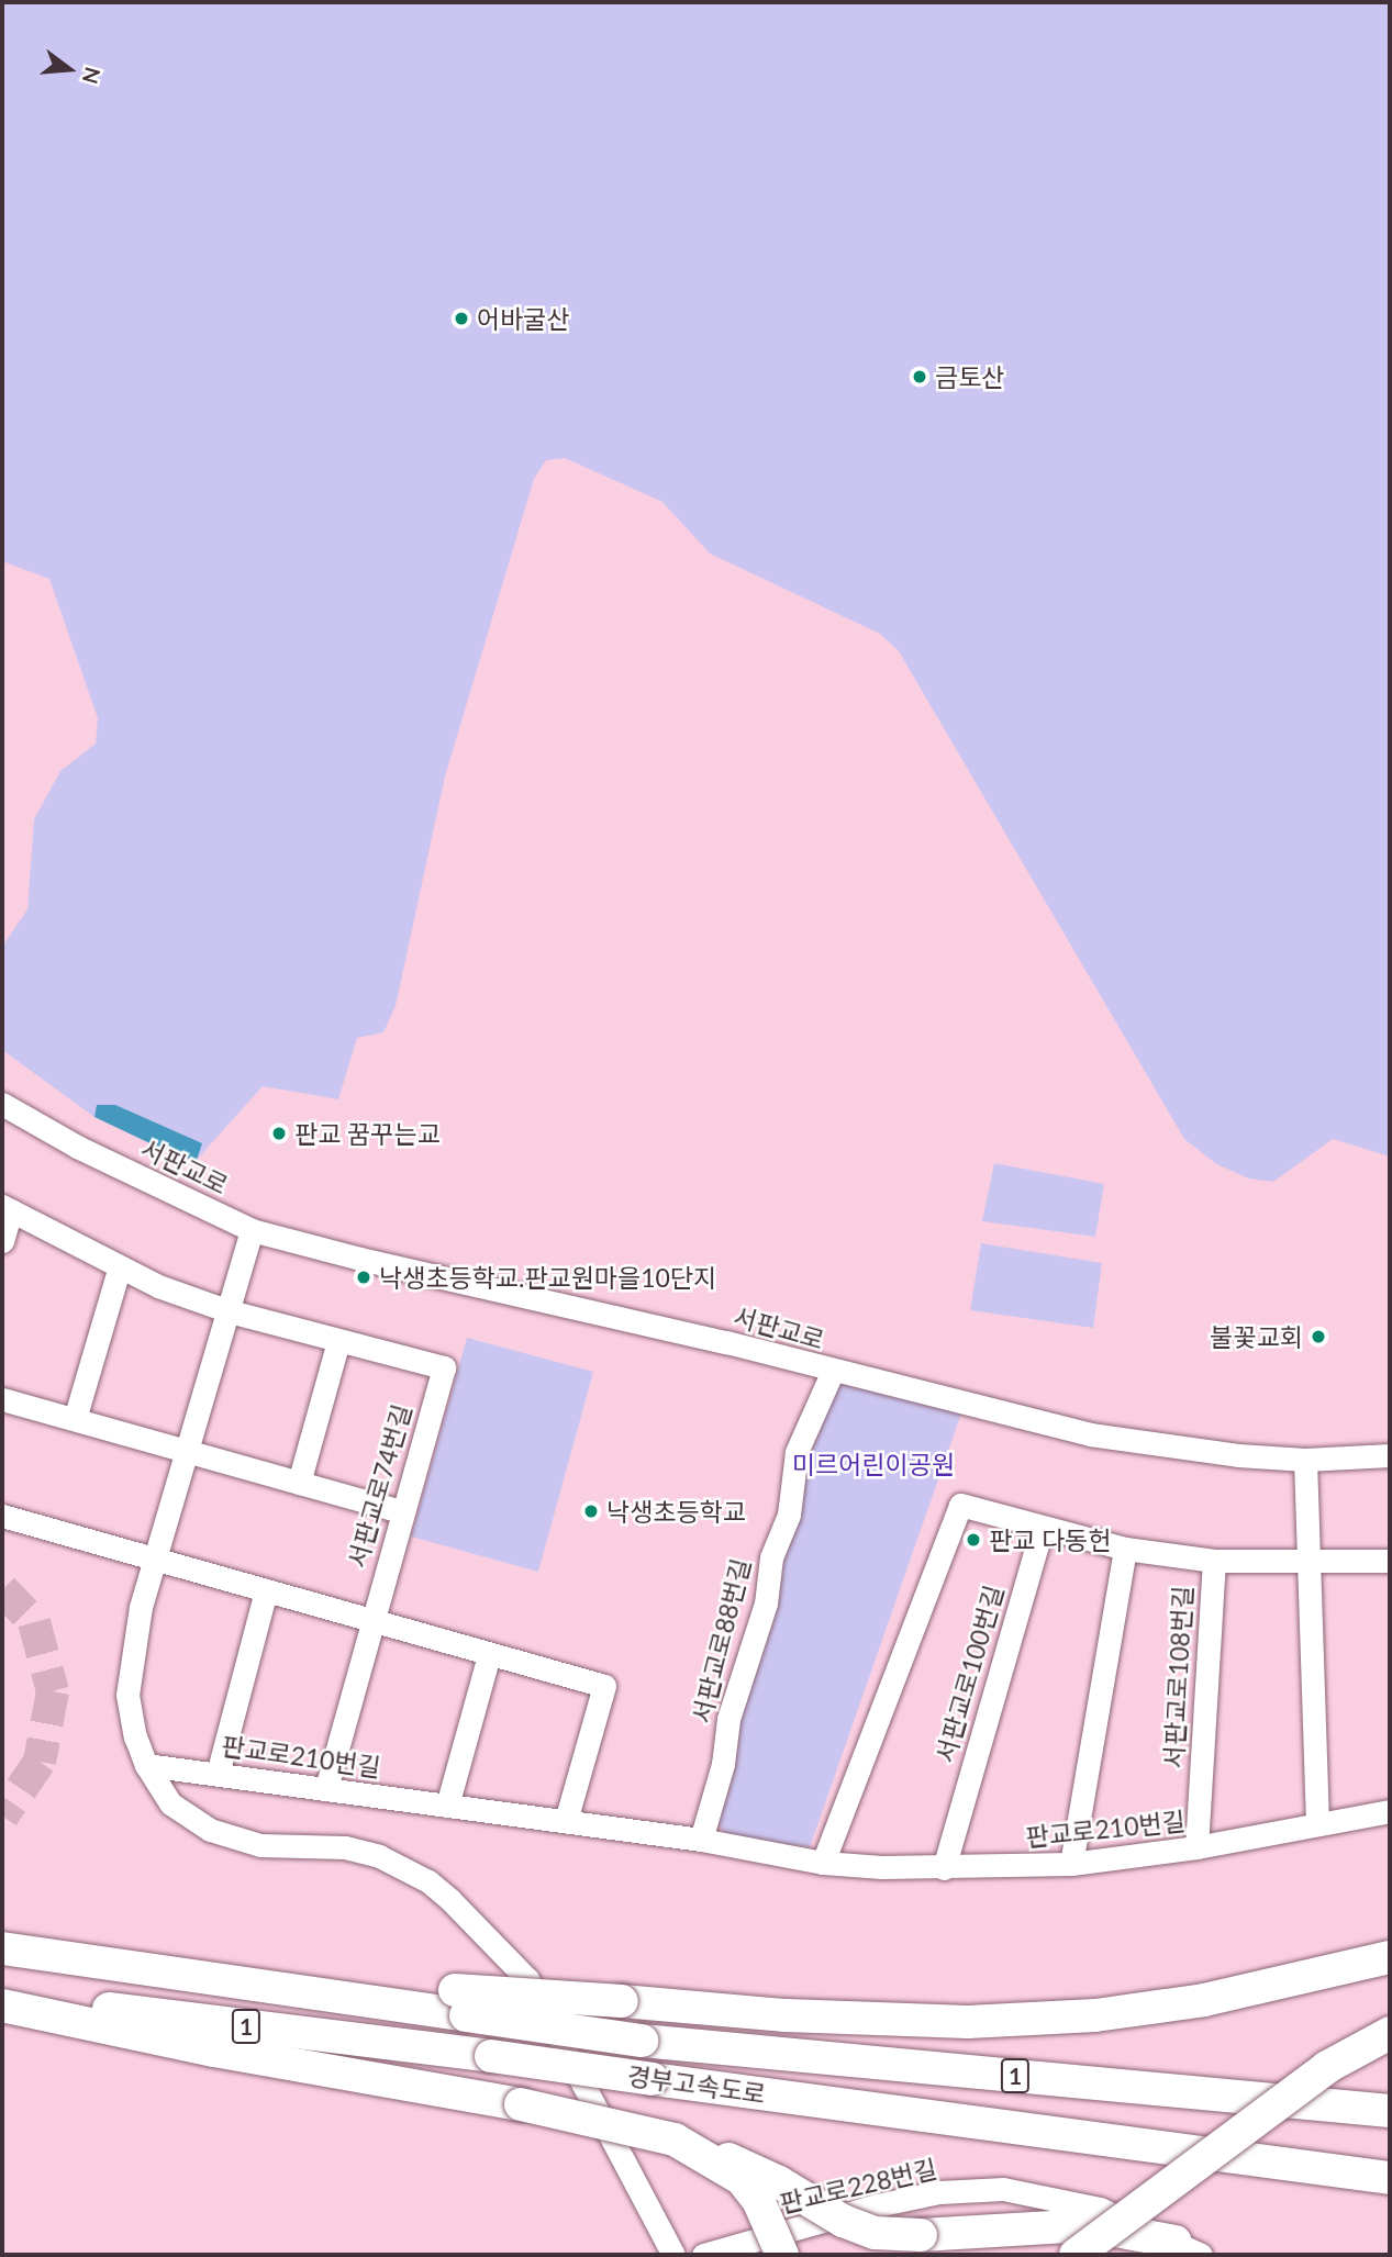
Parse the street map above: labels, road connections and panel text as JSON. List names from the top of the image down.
{
  "streets": {
    "highway": ["1", "경부고속도로"],
    "street": [
      "서판교로",
      "서판교로74번길",
      "서판교로88번길",
      "서판교로100번길",
      "서판교로108번길",
      "판교로210번길",
      "판교로228번길"
    ]
  },
  "crossings": [
    ["서판교로", "서판교로88번길"],
    ["서판교로74번길", "판교로210번길"],
    ["서판교로88번길", "판교로210번길"],
    ["서판교로100번길", "판교로210번길"],
    ["서판교로108번길", "판교로210번길"]
  ],
  "parks": ["미르어린이공원"],
  "places": [
    "어바굴산",
    "금토산",
    "판교 꿈꾸는교",
    "낙생초등학교.판교원마을10단지",
    "불꽃교회",
    "낙생초등학교",
    "판교 다동헌"
  ],
  "north": "right"
}
